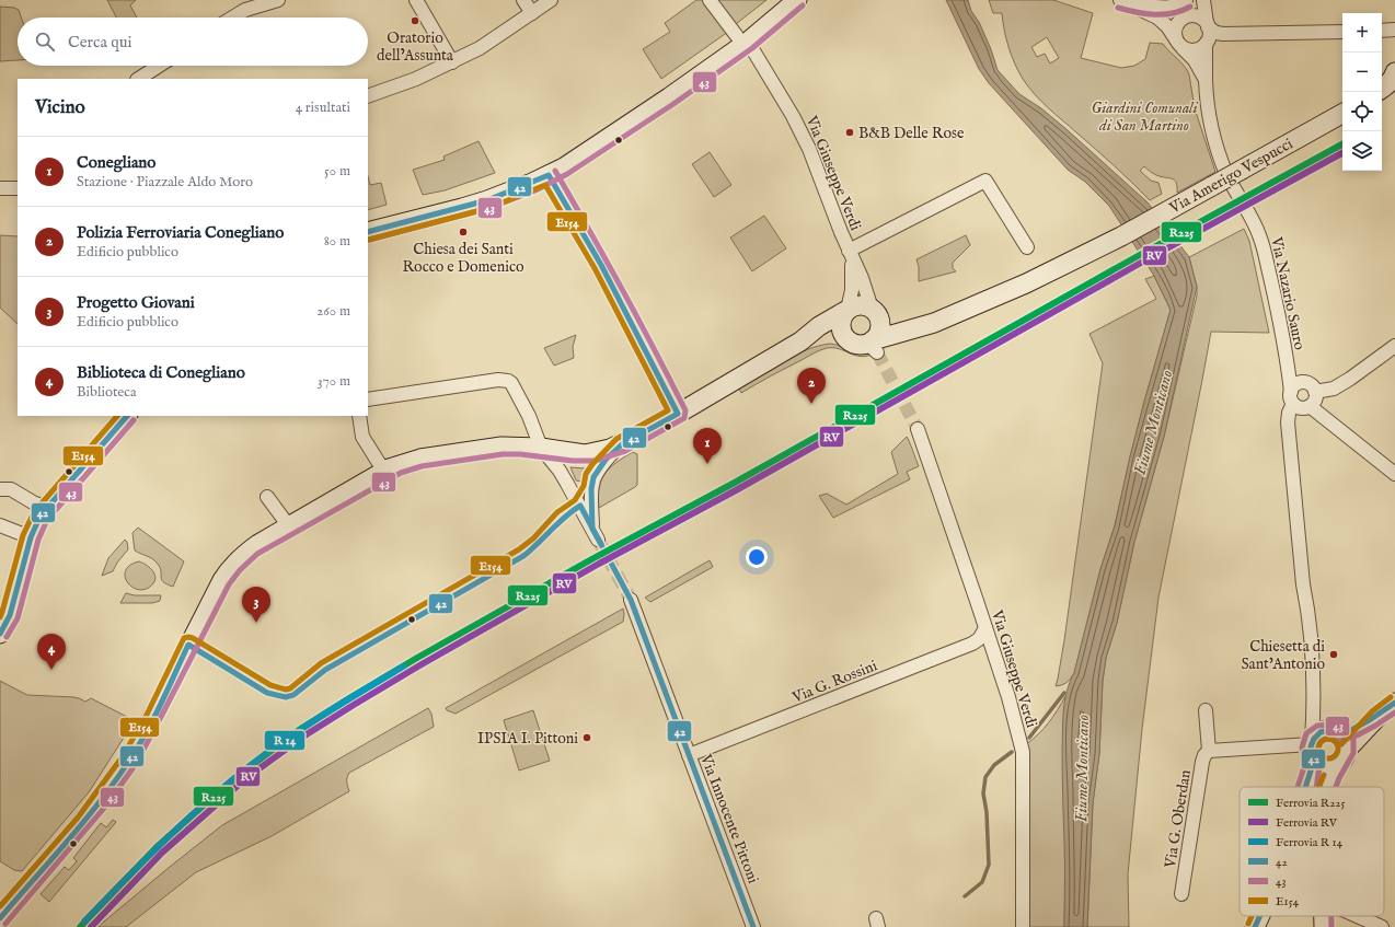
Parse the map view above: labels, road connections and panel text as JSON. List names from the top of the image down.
{
  "streets": {
    "street": [
      "Via Giuseppe Verdi",
      "Via Amerigo Vespucci",
      "Via Nazario Sauro",
      "Via G. Rossini",
      "Via Innocente Pittoni",
      "Via G. Oberdan"
    ]
  },
  "crossings": [
    ["Via Giuseppe Verdi", "Via Amerigo Vespucci"],
    ["Via Giuseppe Verdi", "Via G. Rossini"],
    ["Via G. Rossini", "Via Innocente Pittoni"]
  ],
  "water": ["Fiume Monticano"],
  "parks": ["Giardini Comunali di San Martino"],
  "places": [
    "Oratorio dell’Assunta",
    "B&B Delle Rose",
    "Chiesa dei Santi Rocco e Domenico",
    "Chiesetta di Sant'Antonio",
    "IPSIA I. Pittoni"
  ],
  "lines": [
    "transit line 43",
    "rail line R225",
    "rail line RV",
    "transit line 42",
    "transit line E154"
  ],
  "legend": [
    "Ferrovia R225",
    "Ferrovia RV",
    "Ferrovia R 14",
    "42",
    "43",
    "E154"
  ],
  "page": {
    "map_buttons": ["+", "−"],
    "search": "Cerca qui",
    "heading": ["Vicino", "4 risultati"],
    "list": [
      {
        "mark": "1",
        "name": "Conegliano",
        "note": "Stazione · Piazzale Aldo Moro",
        "value": "50 m"
      },
      {
        "mark": "2",
        "name": "Polizia Ferroviaria Conegliano",
        "note": "Edificio pubblico",
        "value": "80 m"
      },
      {
        "mark": "3",
        "name": "Progetto Giovani",
        "note": "Edificio pubblico",
        "value": "260 m"
      },
      {
        "mark": "4",
        "name": "Biblioteca di Conegliano",
        "note": "Biblioteca",
        "value": "370 m"
      }
    ],
    "pins": [
      "2",
      "1",
      "3",
      "4"
    ]
  }
}
